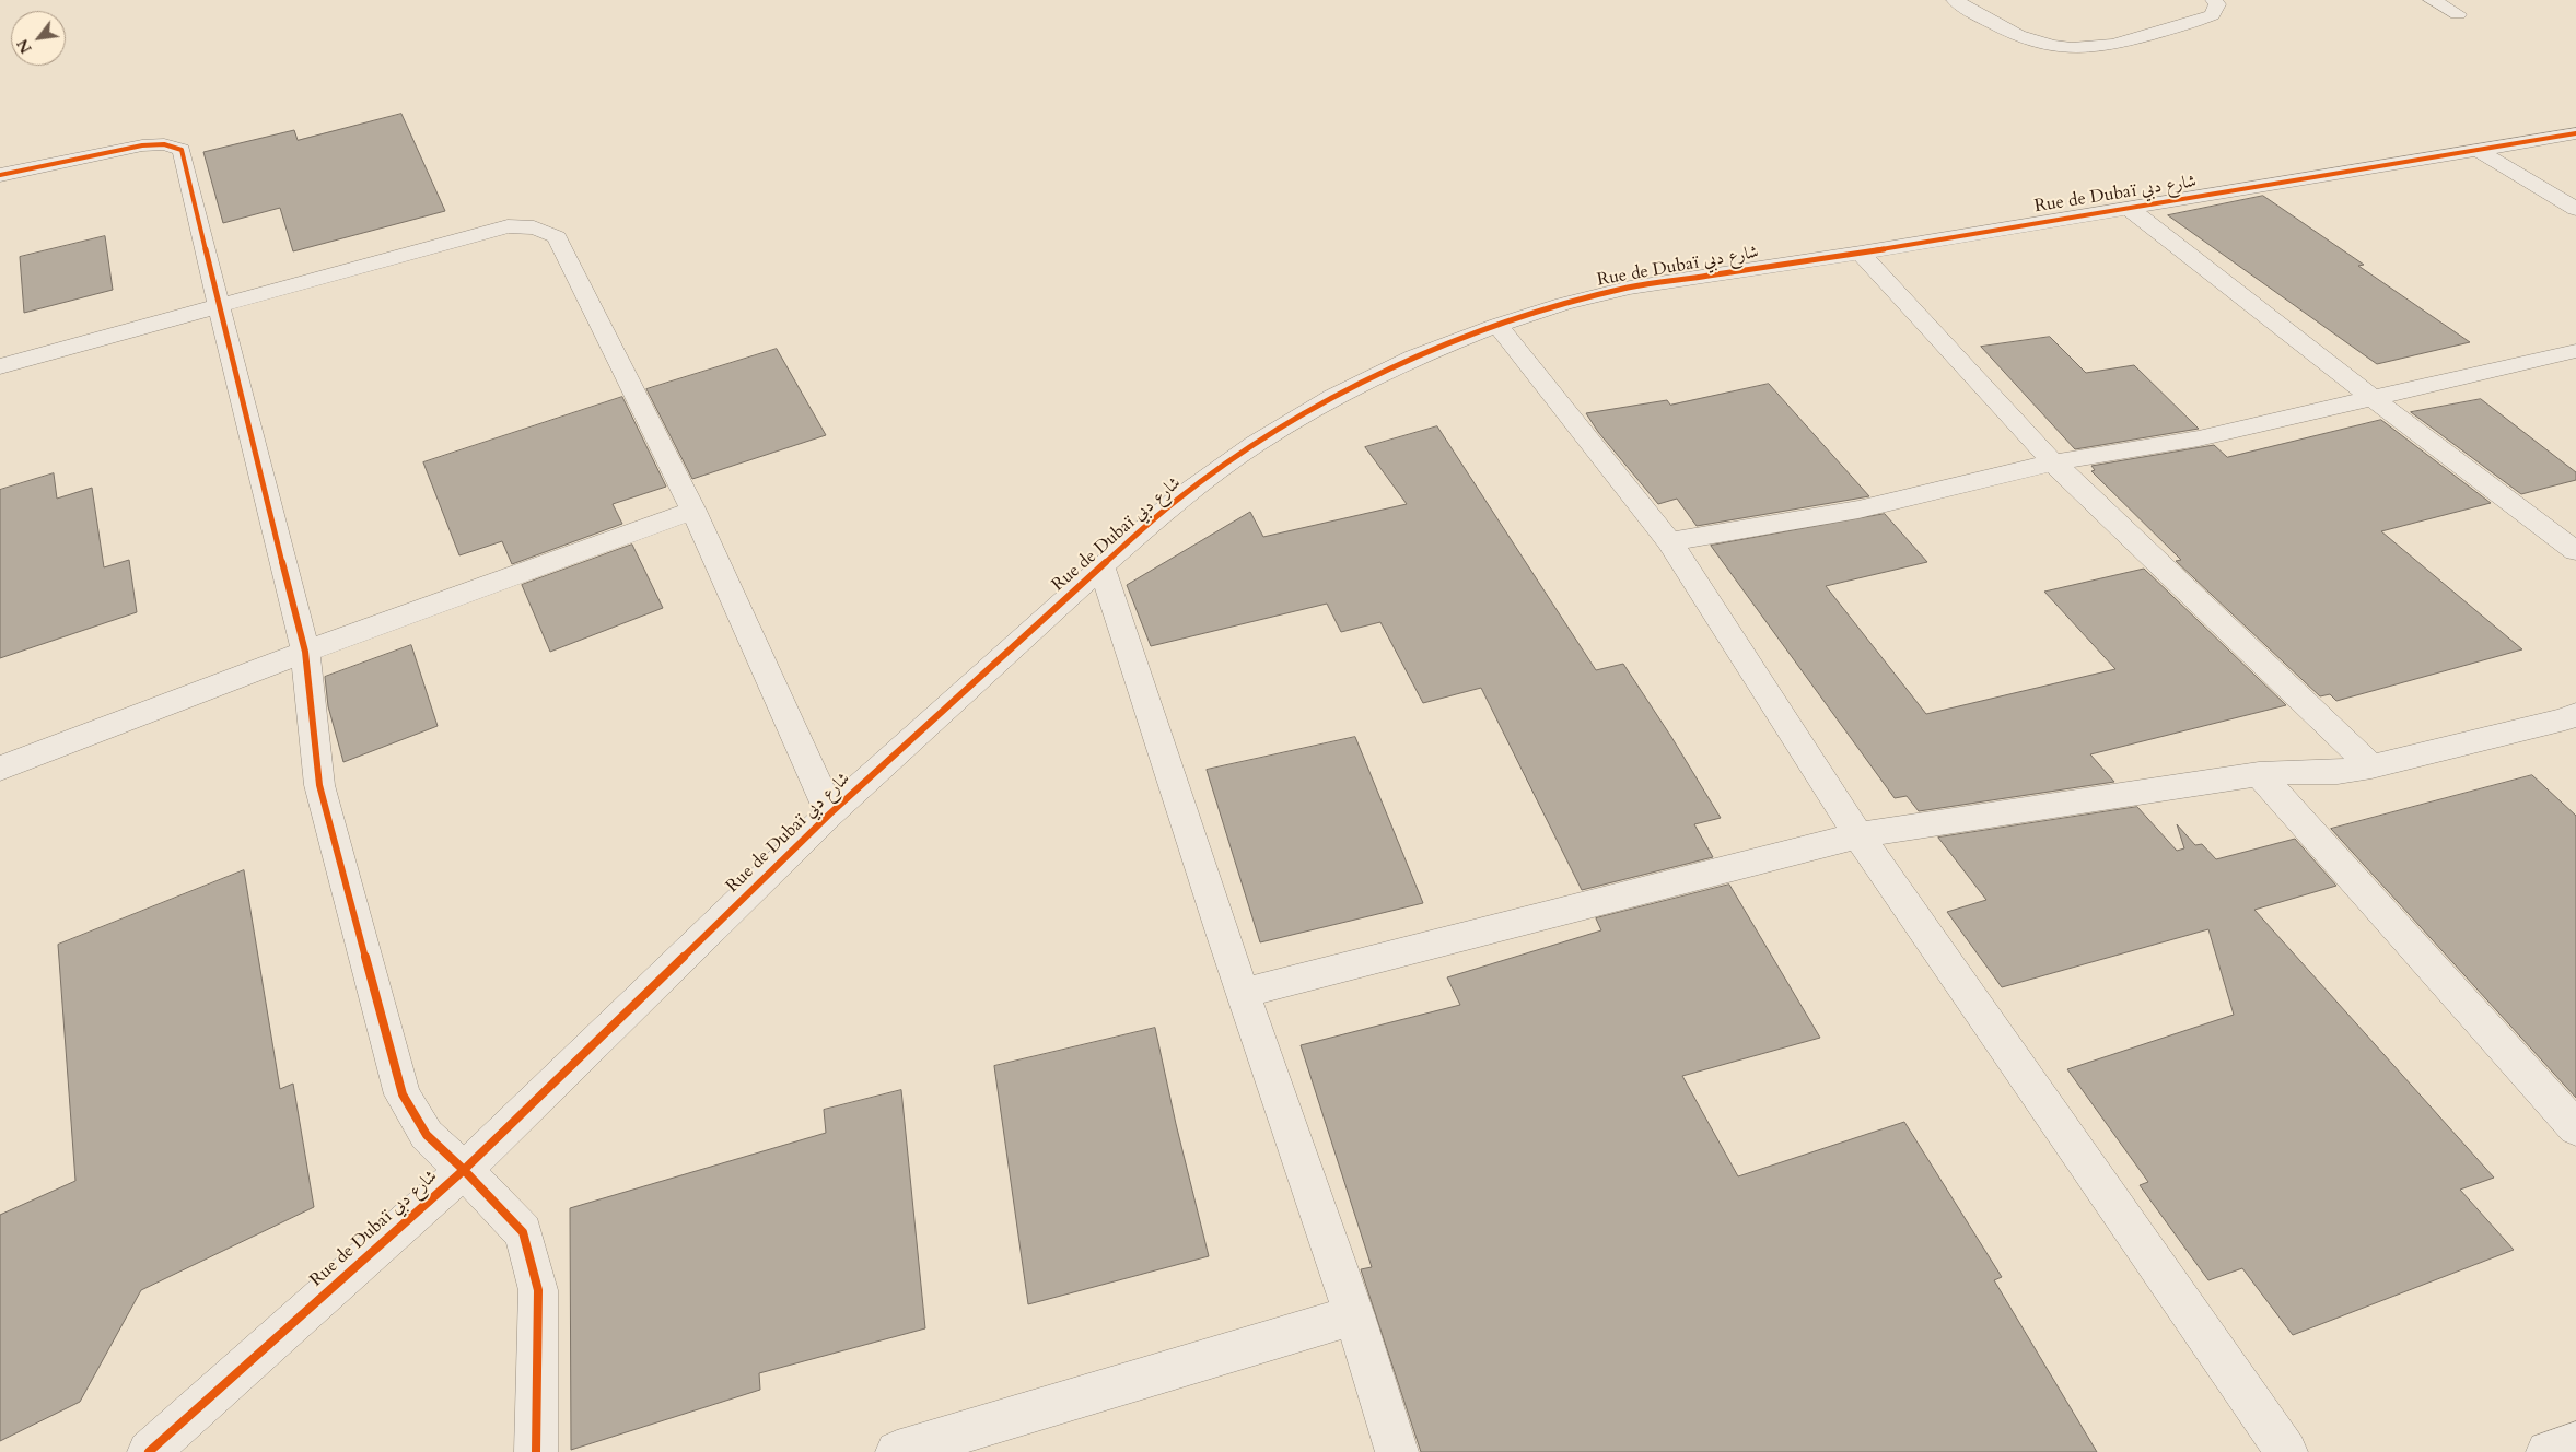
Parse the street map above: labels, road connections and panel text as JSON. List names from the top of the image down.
{
  "streets": {
    "street": ["Rue de Dubaï شارع دبي"]
  },
  "north": "bottom left"
}
